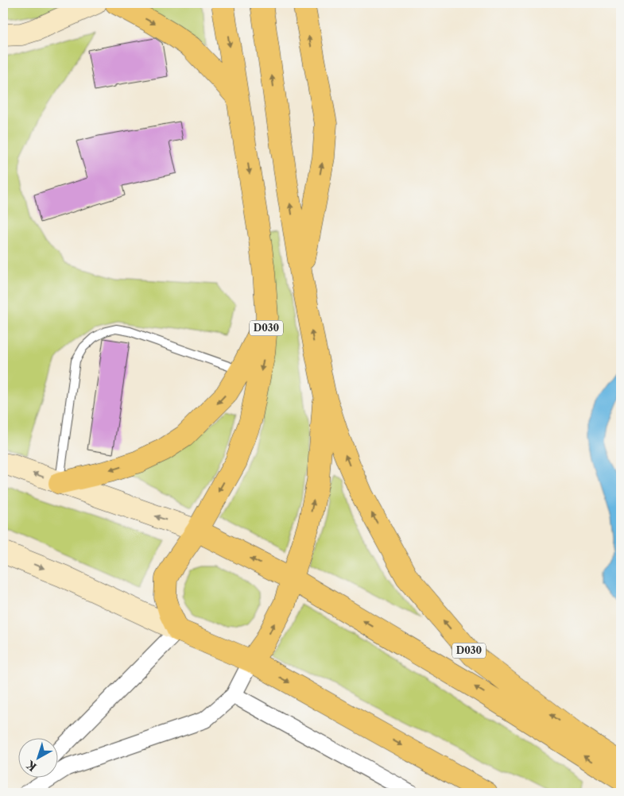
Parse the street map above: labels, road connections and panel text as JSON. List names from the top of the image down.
{
  "streets": {
    "highway": ["D030"]
  },
  "north": "bottom left"
}
